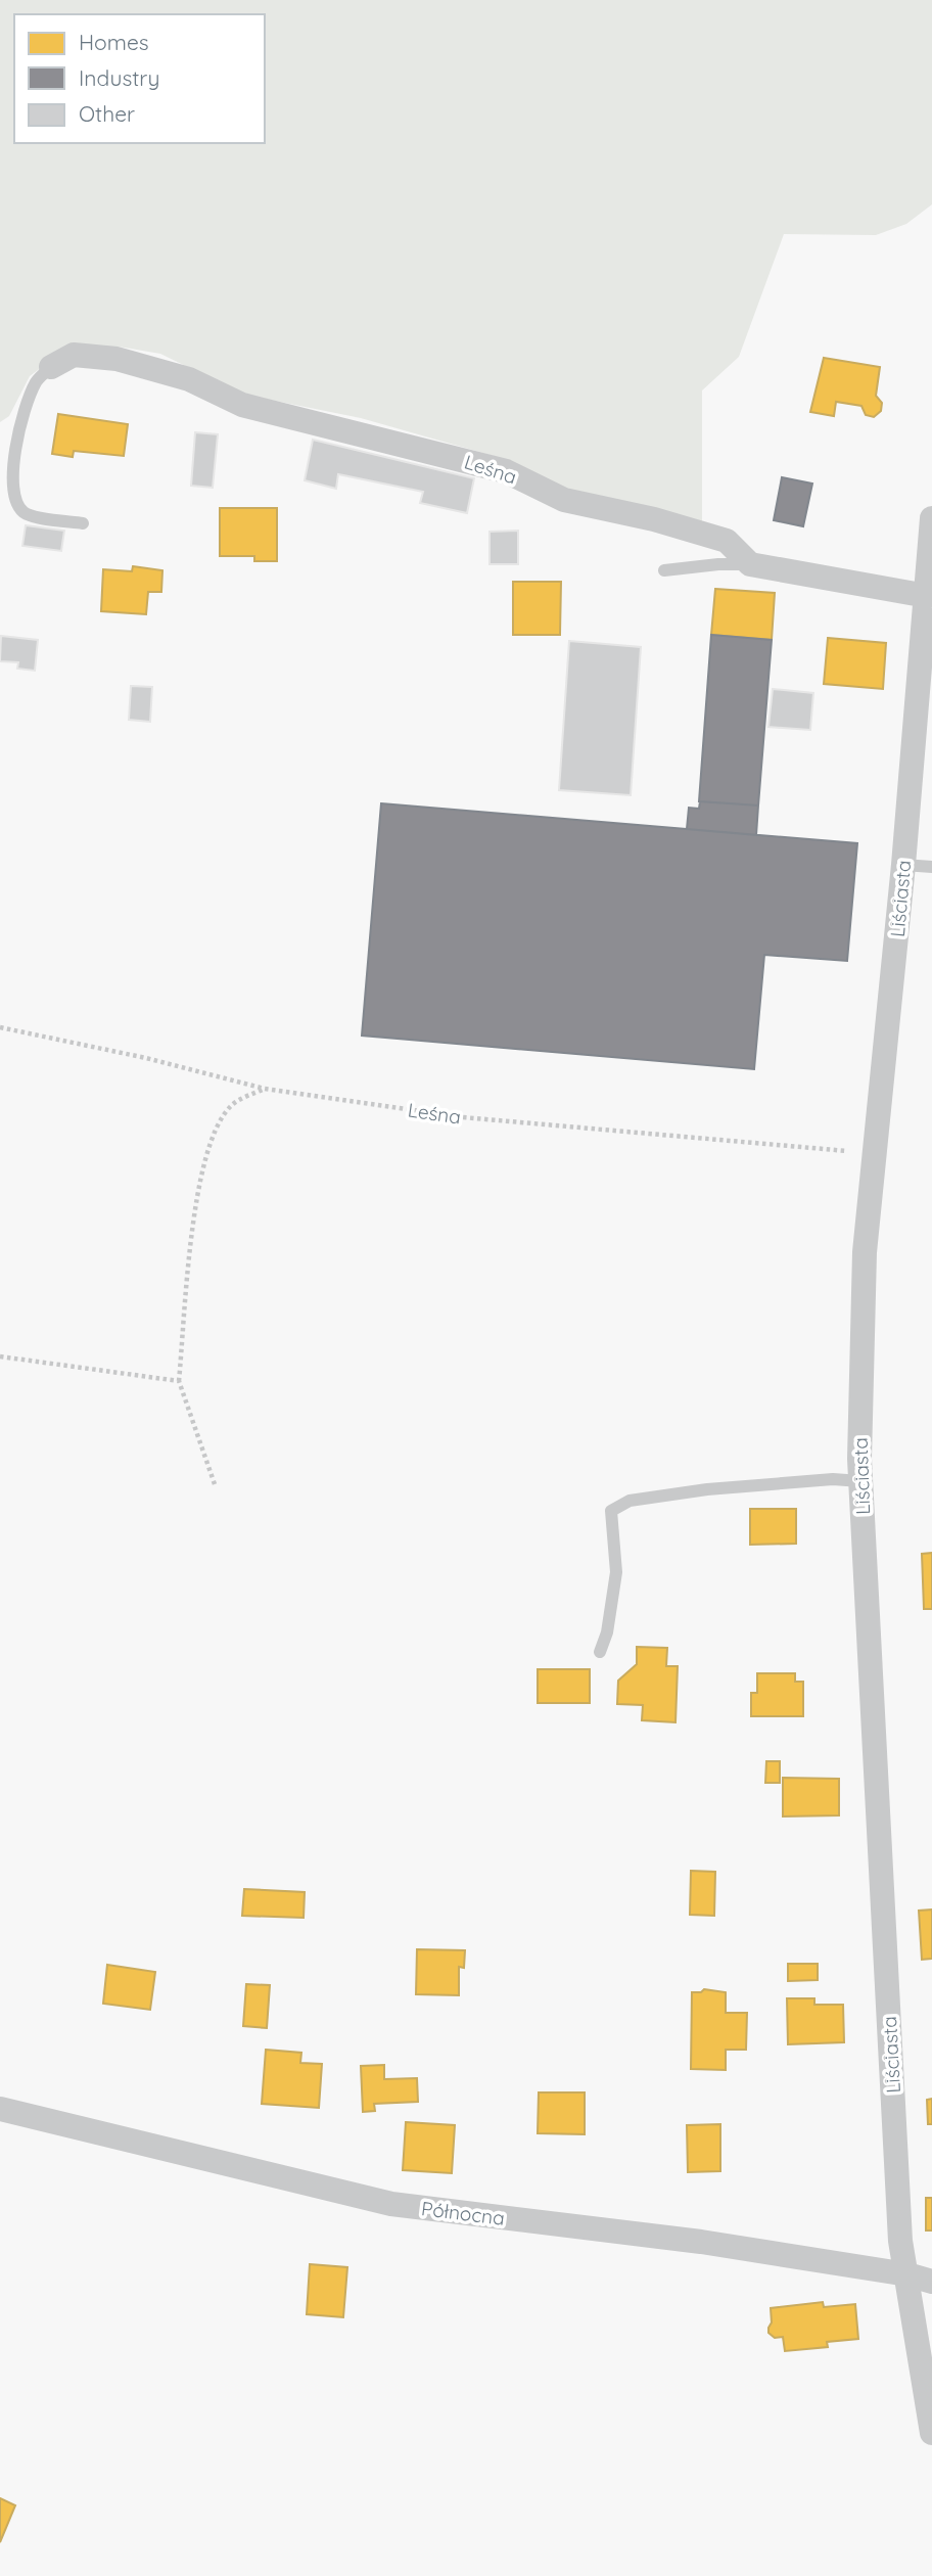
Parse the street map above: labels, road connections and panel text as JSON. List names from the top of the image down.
{
  "streets": {
    "street": ["Leśna", "Liściasta", "Północna"]
  },
  "crossings": [
    ["Leśna", "Liściasta"],
    ["Liściasta", "Północna"]
  ],
  "legend": ["Homes", "Industry", "Other"]
}
